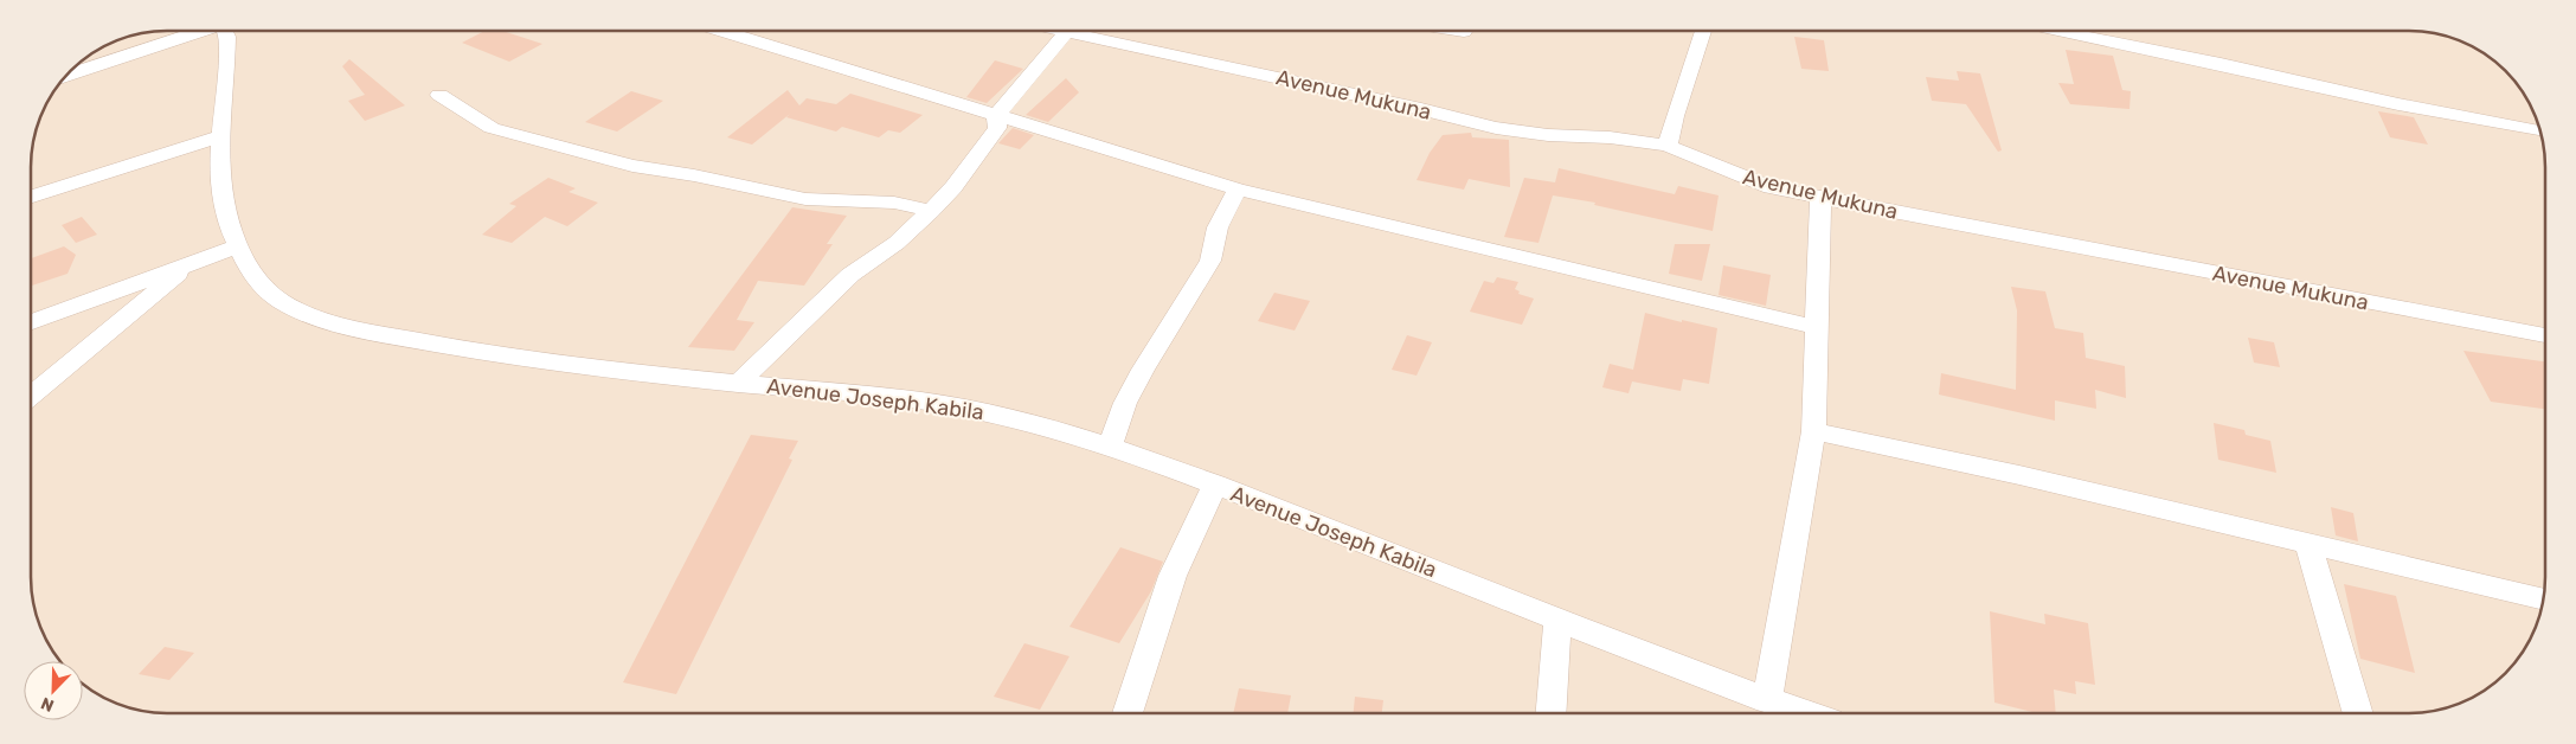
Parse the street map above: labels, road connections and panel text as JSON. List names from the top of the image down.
{
  "streets": {
    "street": ["Avenue Mukuna", "Avenue Joseph Kabila"]
  },
  "north": "bottom left"
}
